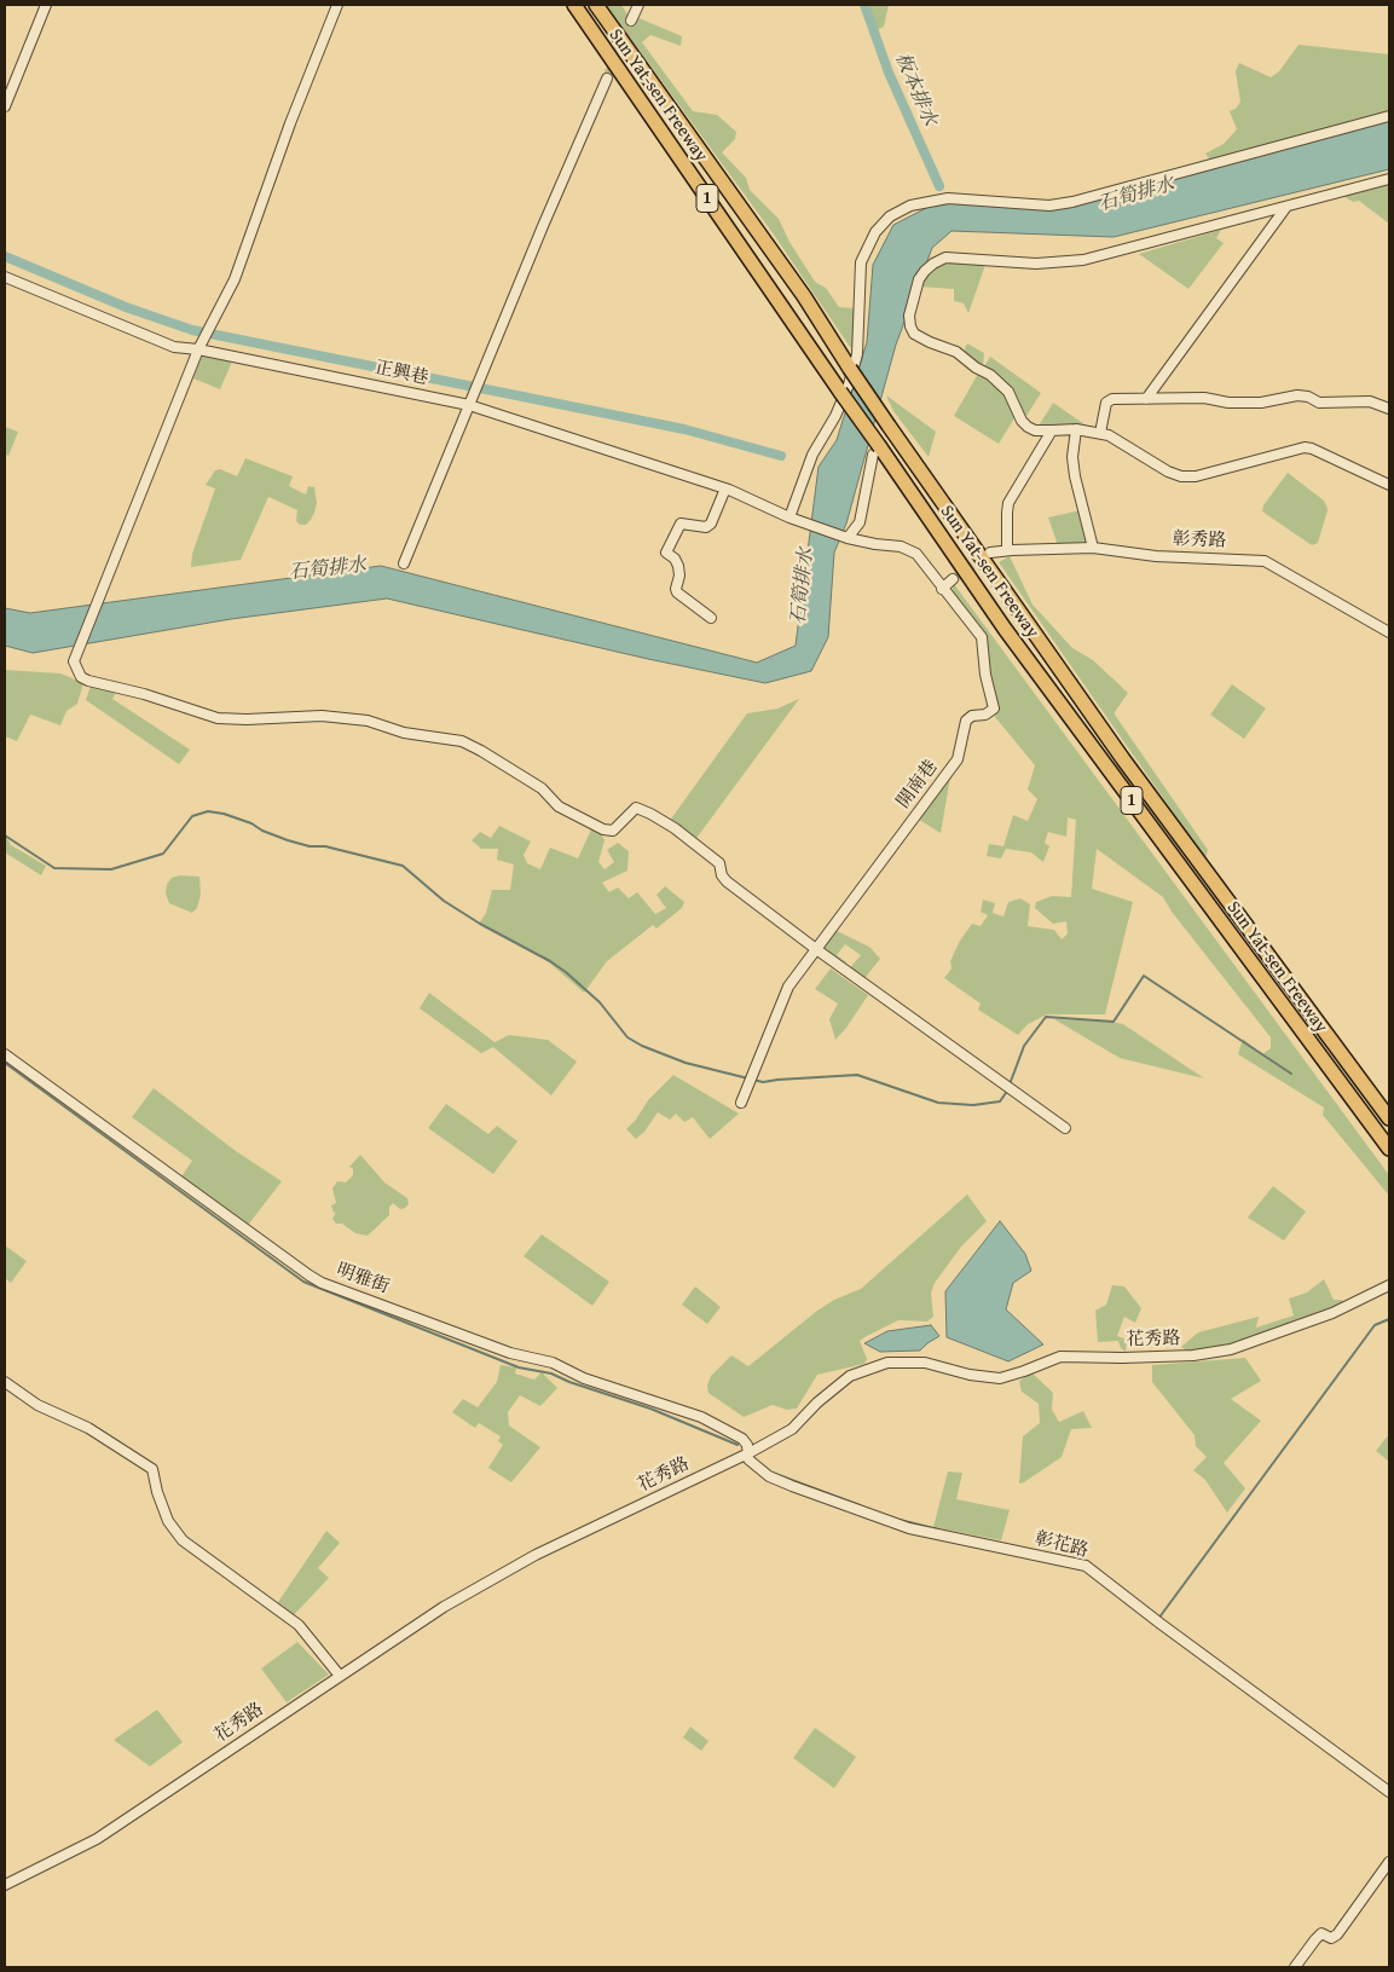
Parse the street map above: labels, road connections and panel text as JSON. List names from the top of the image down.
{
  "streets": {
    "highway": ["Sun Yat-sen Freeway", "1"],
    "street": [
      "正興巷",
      "彰秀路",
      "開南巷",
      "明雅街",
      "花秀路",
      "彰花路"
    ]
  },
  "crossings": [
    ["正興巷", "開南巷"],
    ["明雅街", "花秀路"],
    ["明雅街", "彰花路"],
    ["花秀路", "彰花路"]
  ],
  "water": ["板本排水", "石筍排水"]
}
